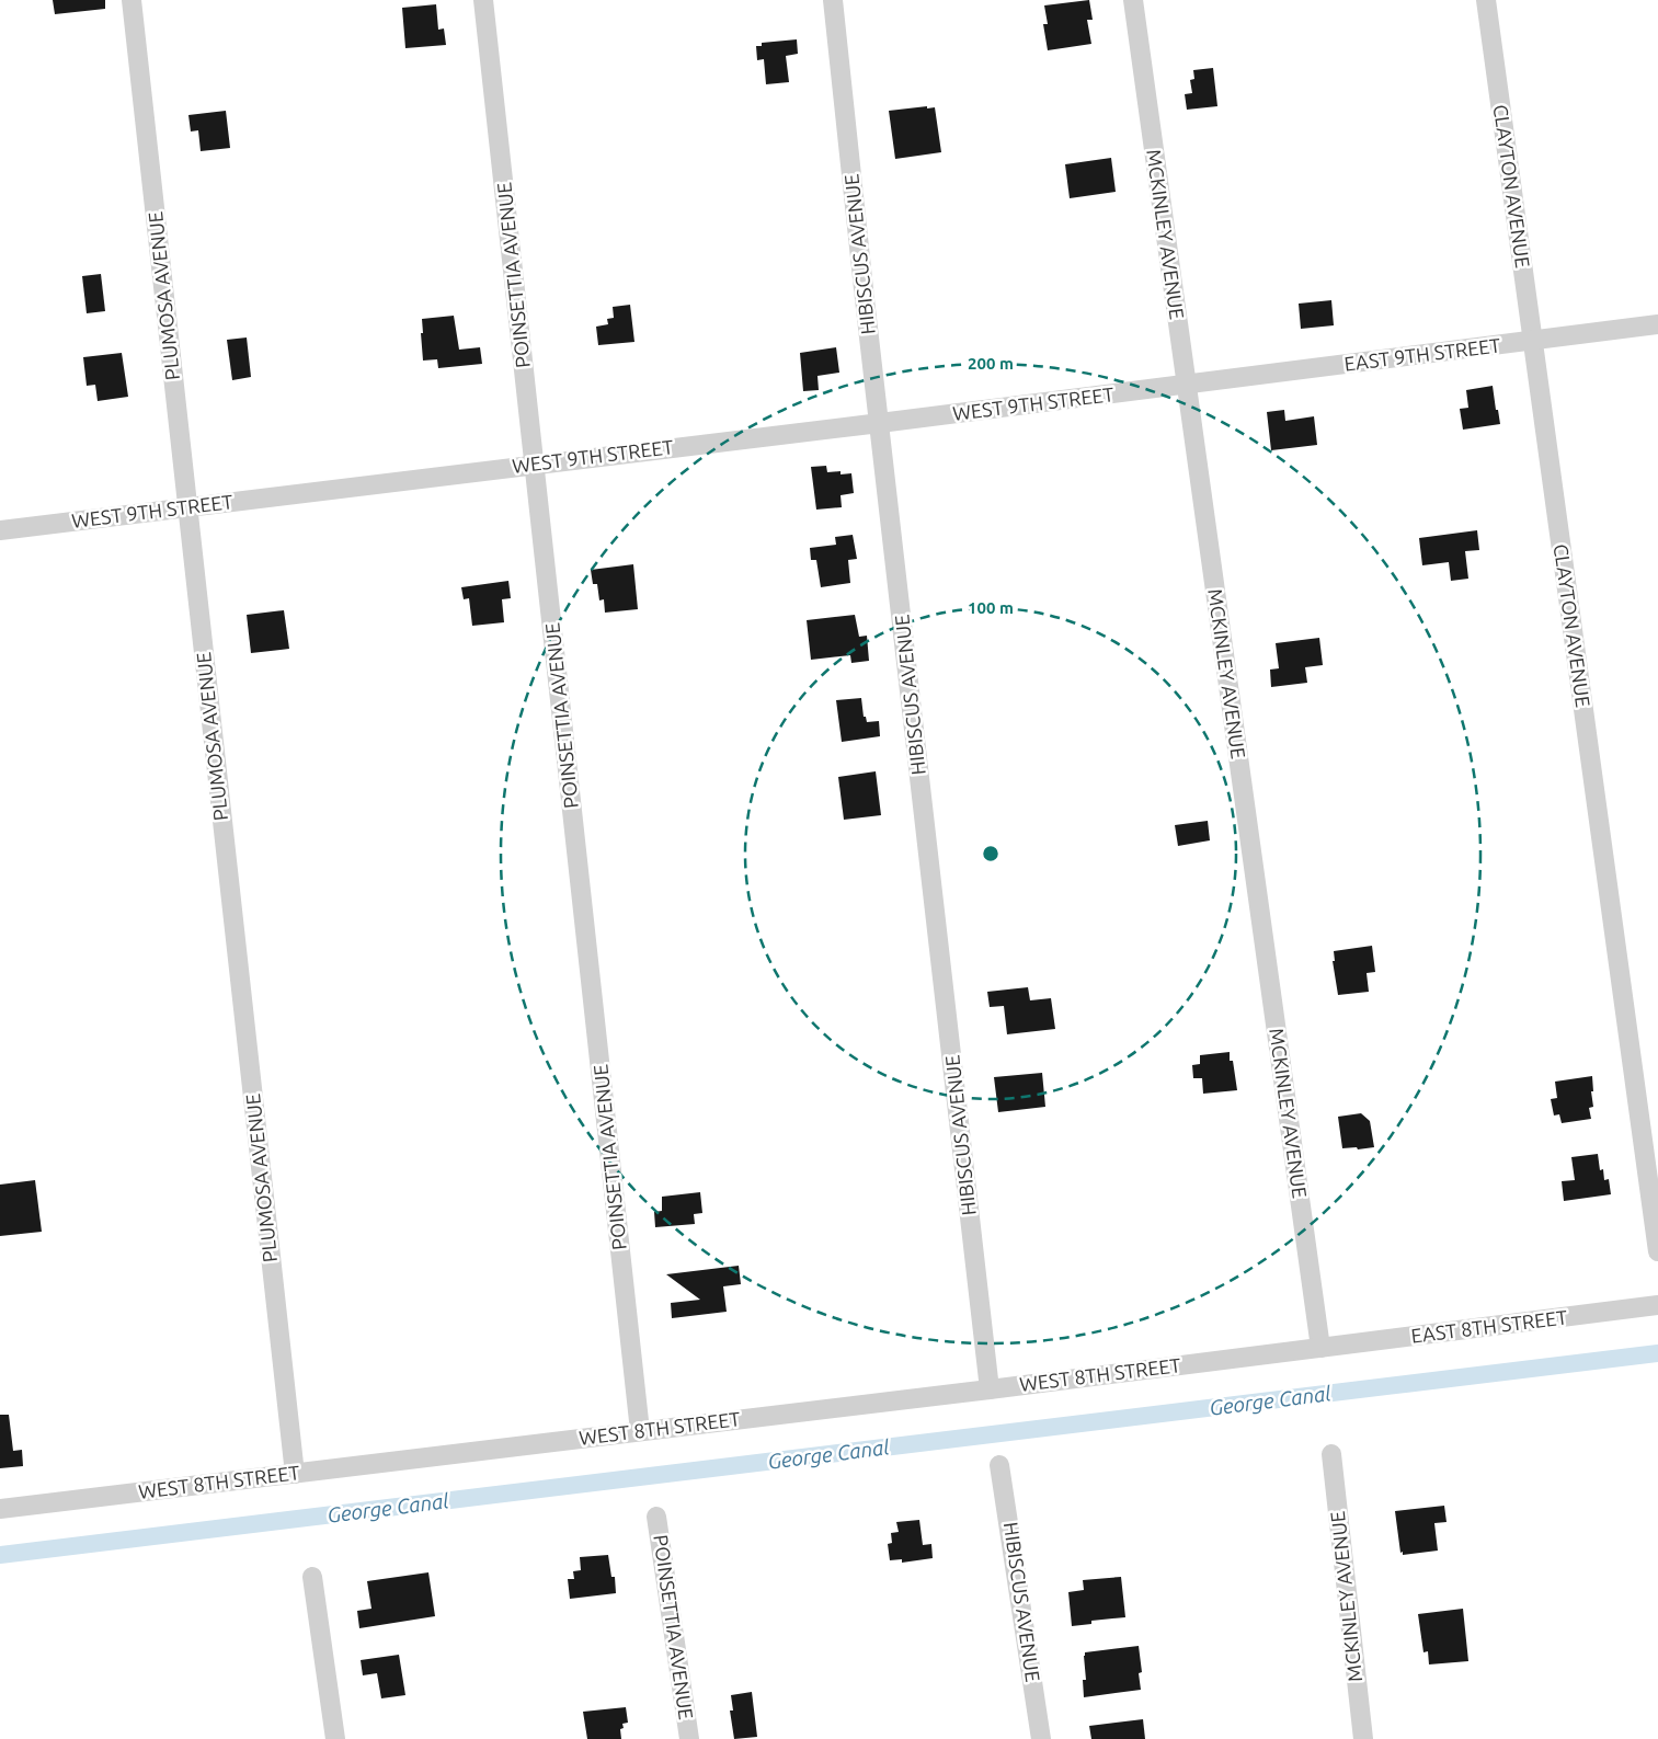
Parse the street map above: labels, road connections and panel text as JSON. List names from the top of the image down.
{
  "streets": {
    "street": [
      "CLAYTON AVENUE",
      "MCKINLEY AVENUE",
      "HIBISCUS AVENUE",
      "POINSETTIA AVENUE",
      "PLUMOSA AVENUE",
      "EAST 9TH STREET",
      "WEST 9TH STREET",
      "EAST 8TH STREET",
      "WEST 8TH STREET"
    ]
  },
  "crossings": [
    ["CLAYTON AVENUE", "EAST 9TH STREET"],
    ["MCKINLEY AVENUE", "EAST 9TH STREET"],
    ["MCKINLEY AVENUE", "WEST 9TH STREET"],
    ["MCKINLEY AVENUE", "EAST 8TH STREET"],
    ["MCKINLEY AVENUE", "WEST 8TH STREET"],
    ["HIBISCUS AVENUE", "WEST 9TH STREET"],
    ["HIBISCUS AVENUE", "WEST 8TH STREET"],
    ["POINSETTIA AVENUE", "WEST 9TH STREET"],
    ["POINSETTIA AVENUE", "WEST 8TH STREET"],
    ["PLUMOSA AVENUE", "WEST 9TH STREET"],
    ["PLUMOSA AVENUE", "WEST 8TH STREET"],
    ["EAST 9TH STREET", "WEST 9TH STREET"],
    ["EAST 8TH STREET", "WEST 8TH STREET"]
  ],
  "water": ["George Canal"],
  "rings": ["200 m", "100 m"]
}
